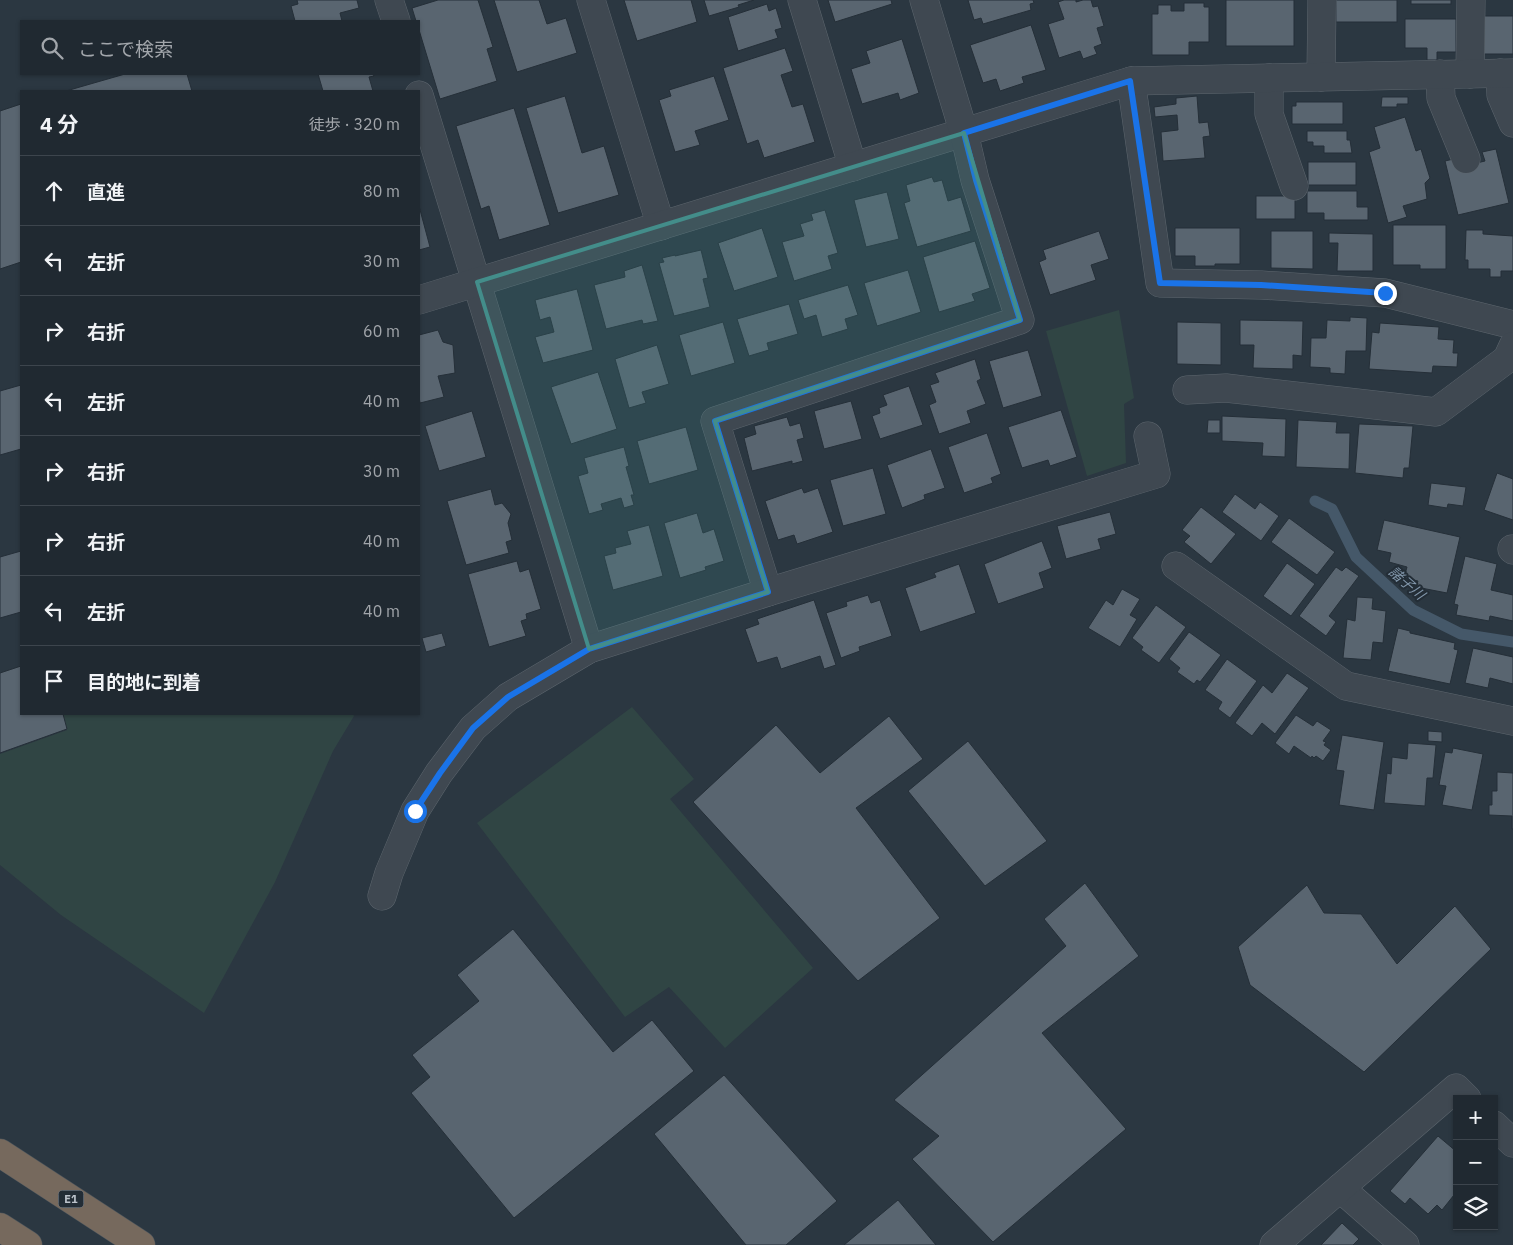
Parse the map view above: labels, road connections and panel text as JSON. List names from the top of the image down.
{
  "streets": {
    "highway": ["E1"]
  },
  "water": ["諸子川"],
  "page": {
    "search": "ここで検索",
    "heading": ["4 分", "徒歩 · 320 m"],
    "list": [
      ["直進", "80 m"],
      ["左折", "30 m"],
      ["右折", "60 m"],
      ["左折", "40 m"],
      ["右折", "30 m"],
      ["右折", "40 m"],
      ["左折", "40 m"],
      "目的地に到着"
    ],
    "map_buttons": ["+", "−"]
  }
}
